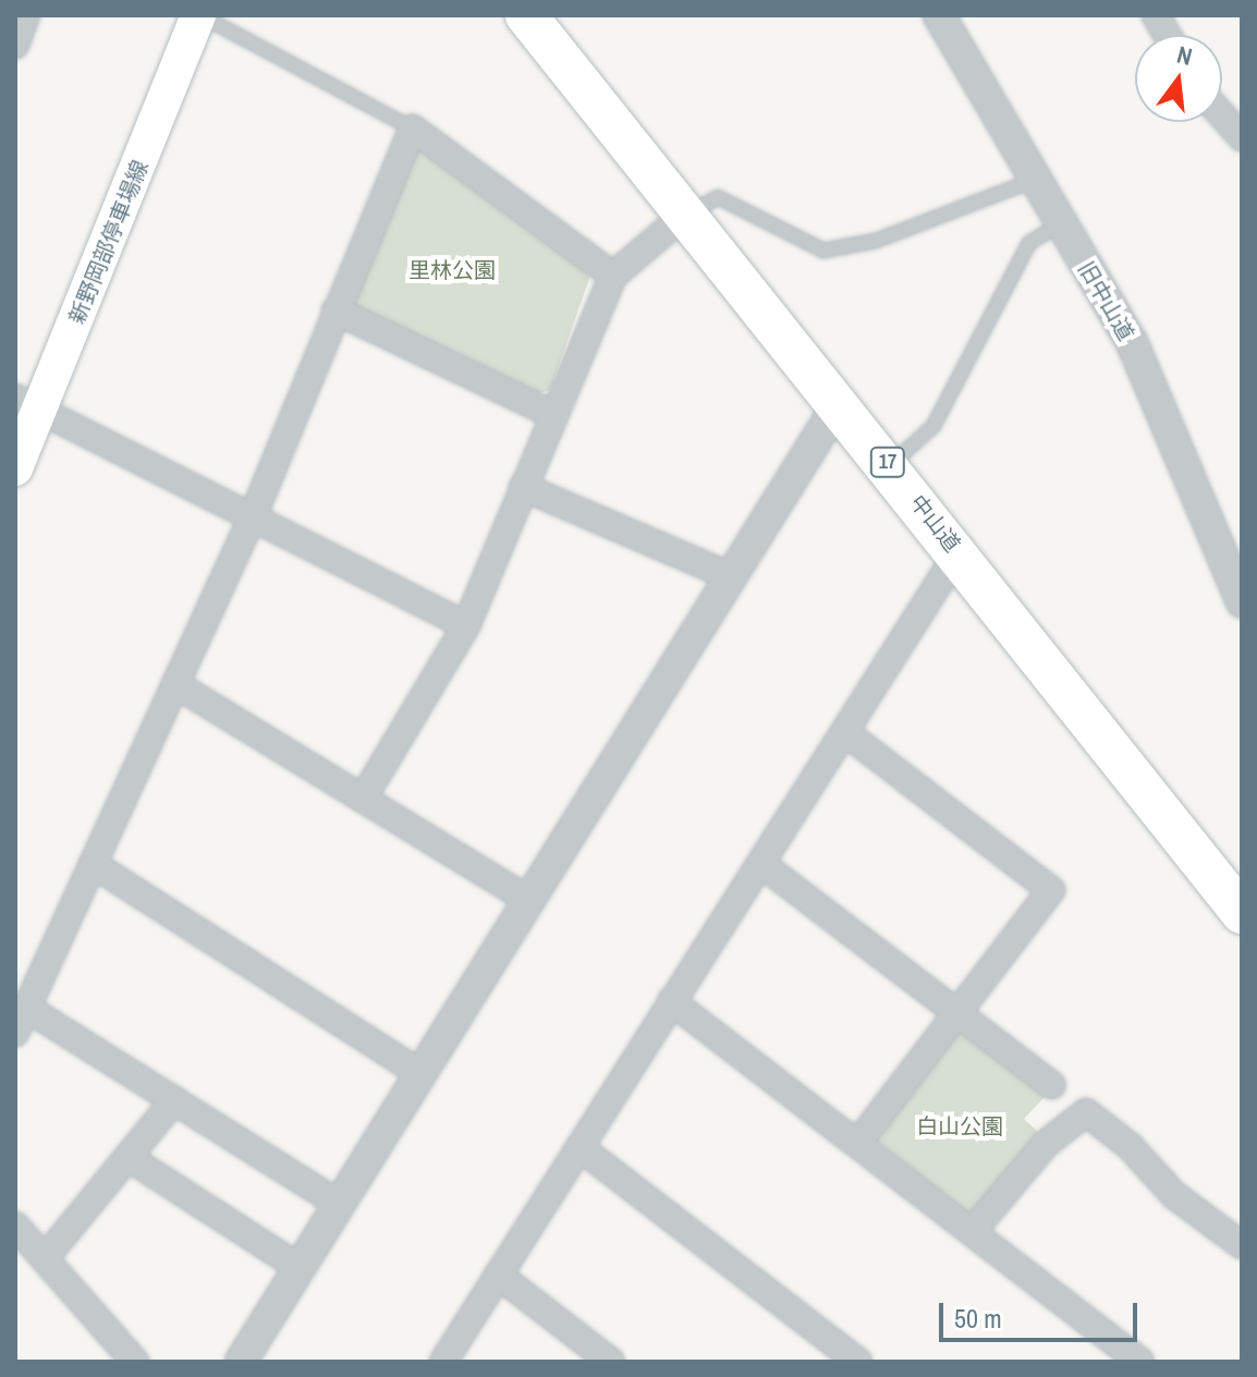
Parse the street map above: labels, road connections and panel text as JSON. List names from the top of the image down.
{
  "streets": {
    "highway": ["17", "中山道"],
    "main road": ["新野岡部停車場線"],
    "street": ["旧中山道"]
  },
  "parks": ["里林公園", "白山公園"],
  "scale_bar": "50 m",
  "north": "top"
}
